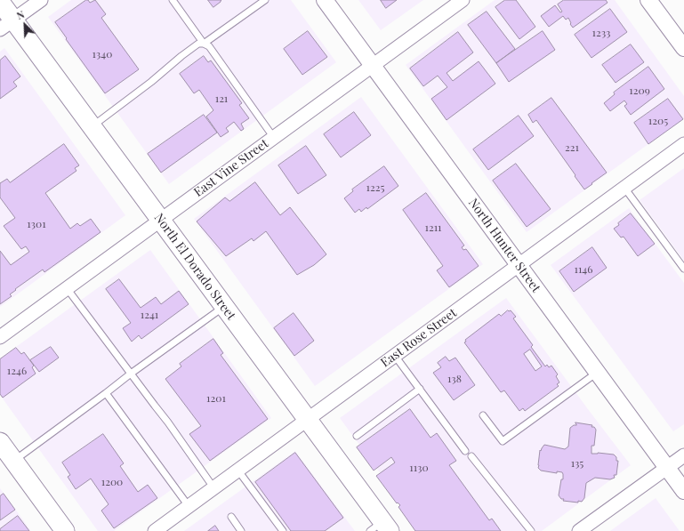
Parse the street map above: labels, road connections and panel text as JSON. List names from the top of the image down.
{
  "streets": {
    "main road": ["North El Dorado Street"],
    "street": ["East Vine Street", "North Hunter Street", "East Rose Street"]
  },
  "crossings": [
    ["East Vine Street", "North Hunter Street"],
    ["East Vine Street", "North El Dorado Street"],
    ["North Hunter Street", "East Rose Street"],
    ["North El Dorado Street", "East Rose Street"]
  ],
  "house_numbers": [
    "1233",
    "1340",
    "1209",
    "121",
    "1205",
    "221",
    "1225",
    "1301",
    "1211",
    "1146",
    "1241",
    "1246",
    "138",
    "1201",
    "135",
    "1130",
    "1200"
  ],
  "north": "top left"
}
